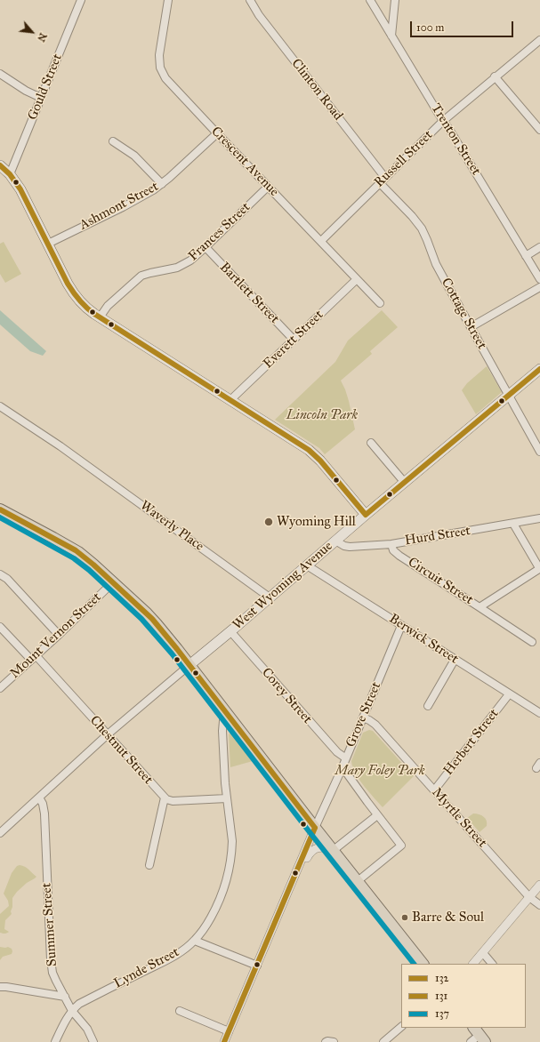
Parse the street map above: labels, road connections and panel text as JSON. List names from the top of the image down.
{
  "streets": {
    "main road": ["West Wyoming Avenue"],
    "street": [
      "Gould Street",
      "Clinton Road",
      "Trenton Street",
      "Russell Street",
      "Crescent Avenue",
      "Ashmont Street",
      "Frances Street",
      "Bartlett Street",
      "Cottage Street",
      "Everett Street",
      "Waverly Place",
      "Hurd Street",
      "Circuit Street",
      "Mount Vernon Street",
      "Berwick Street",
      "Corey Street",
      "Grove Street",
      "Herbert Street",
      "Chestnut Street",
      "Myrtle Street",
      "Summer Street",
      "Lynde Street"
    ]
  },
  "crossings": [
    ["Clinton Road", "Russell Street"],
    ["Clinton Road", "Cottage Street"],
    ["Trenton Street", "Russell Street"],
    ["Russell Street", "Crescent Avenue"],
    ["Russell Street", "Cottage Street"],
    ["Crescent Avenue", "Ashmont Street"],
    ["Crescent Avenue", "Frances Street"],
    ["Crescent Avenue", "Everett Street"],
    ["Frances Street", "Bartlett Street"],
    ["Bartlett Street", "Everett Street"],
    ["Cottage Street", "West Wyoming Avenue"],
    ["Waverly Place", "West Wyoming Avenue"],
    ["Hurd Street", "Circuit Street"],
    ["Hurd Street", "West Wyoming Avenue"],
    ["West Wyoming Avenue", "Berwick Street"],
    ["West Wyoming Avenue", "Corey Street"],
    ["Mount Vernon Street", "Chestnut Street"],
    ["Berwick Street", "Grove Street"],
    ["Berwick Street", "Herbert Street"],
    ["Corey Street", "Grove Street"],
    ["Grove Street", "Myrtle Street"],
    ["Herbert Street", "Myrtle Street"],
    ["Summer Street", "Lynde Street"]
  ],
  "parks": ["Lincoln Park", "Mary Foley Park"],
  "places": ["Wyoming Hill", "Barre & Soul"],
  "lines": ["transit line 132", "transit line 131", "transit line 137"],
  "legend": ["132", "131", "137"],
  "scale_bar": "100 m",
  "north": "bottom right"
}
